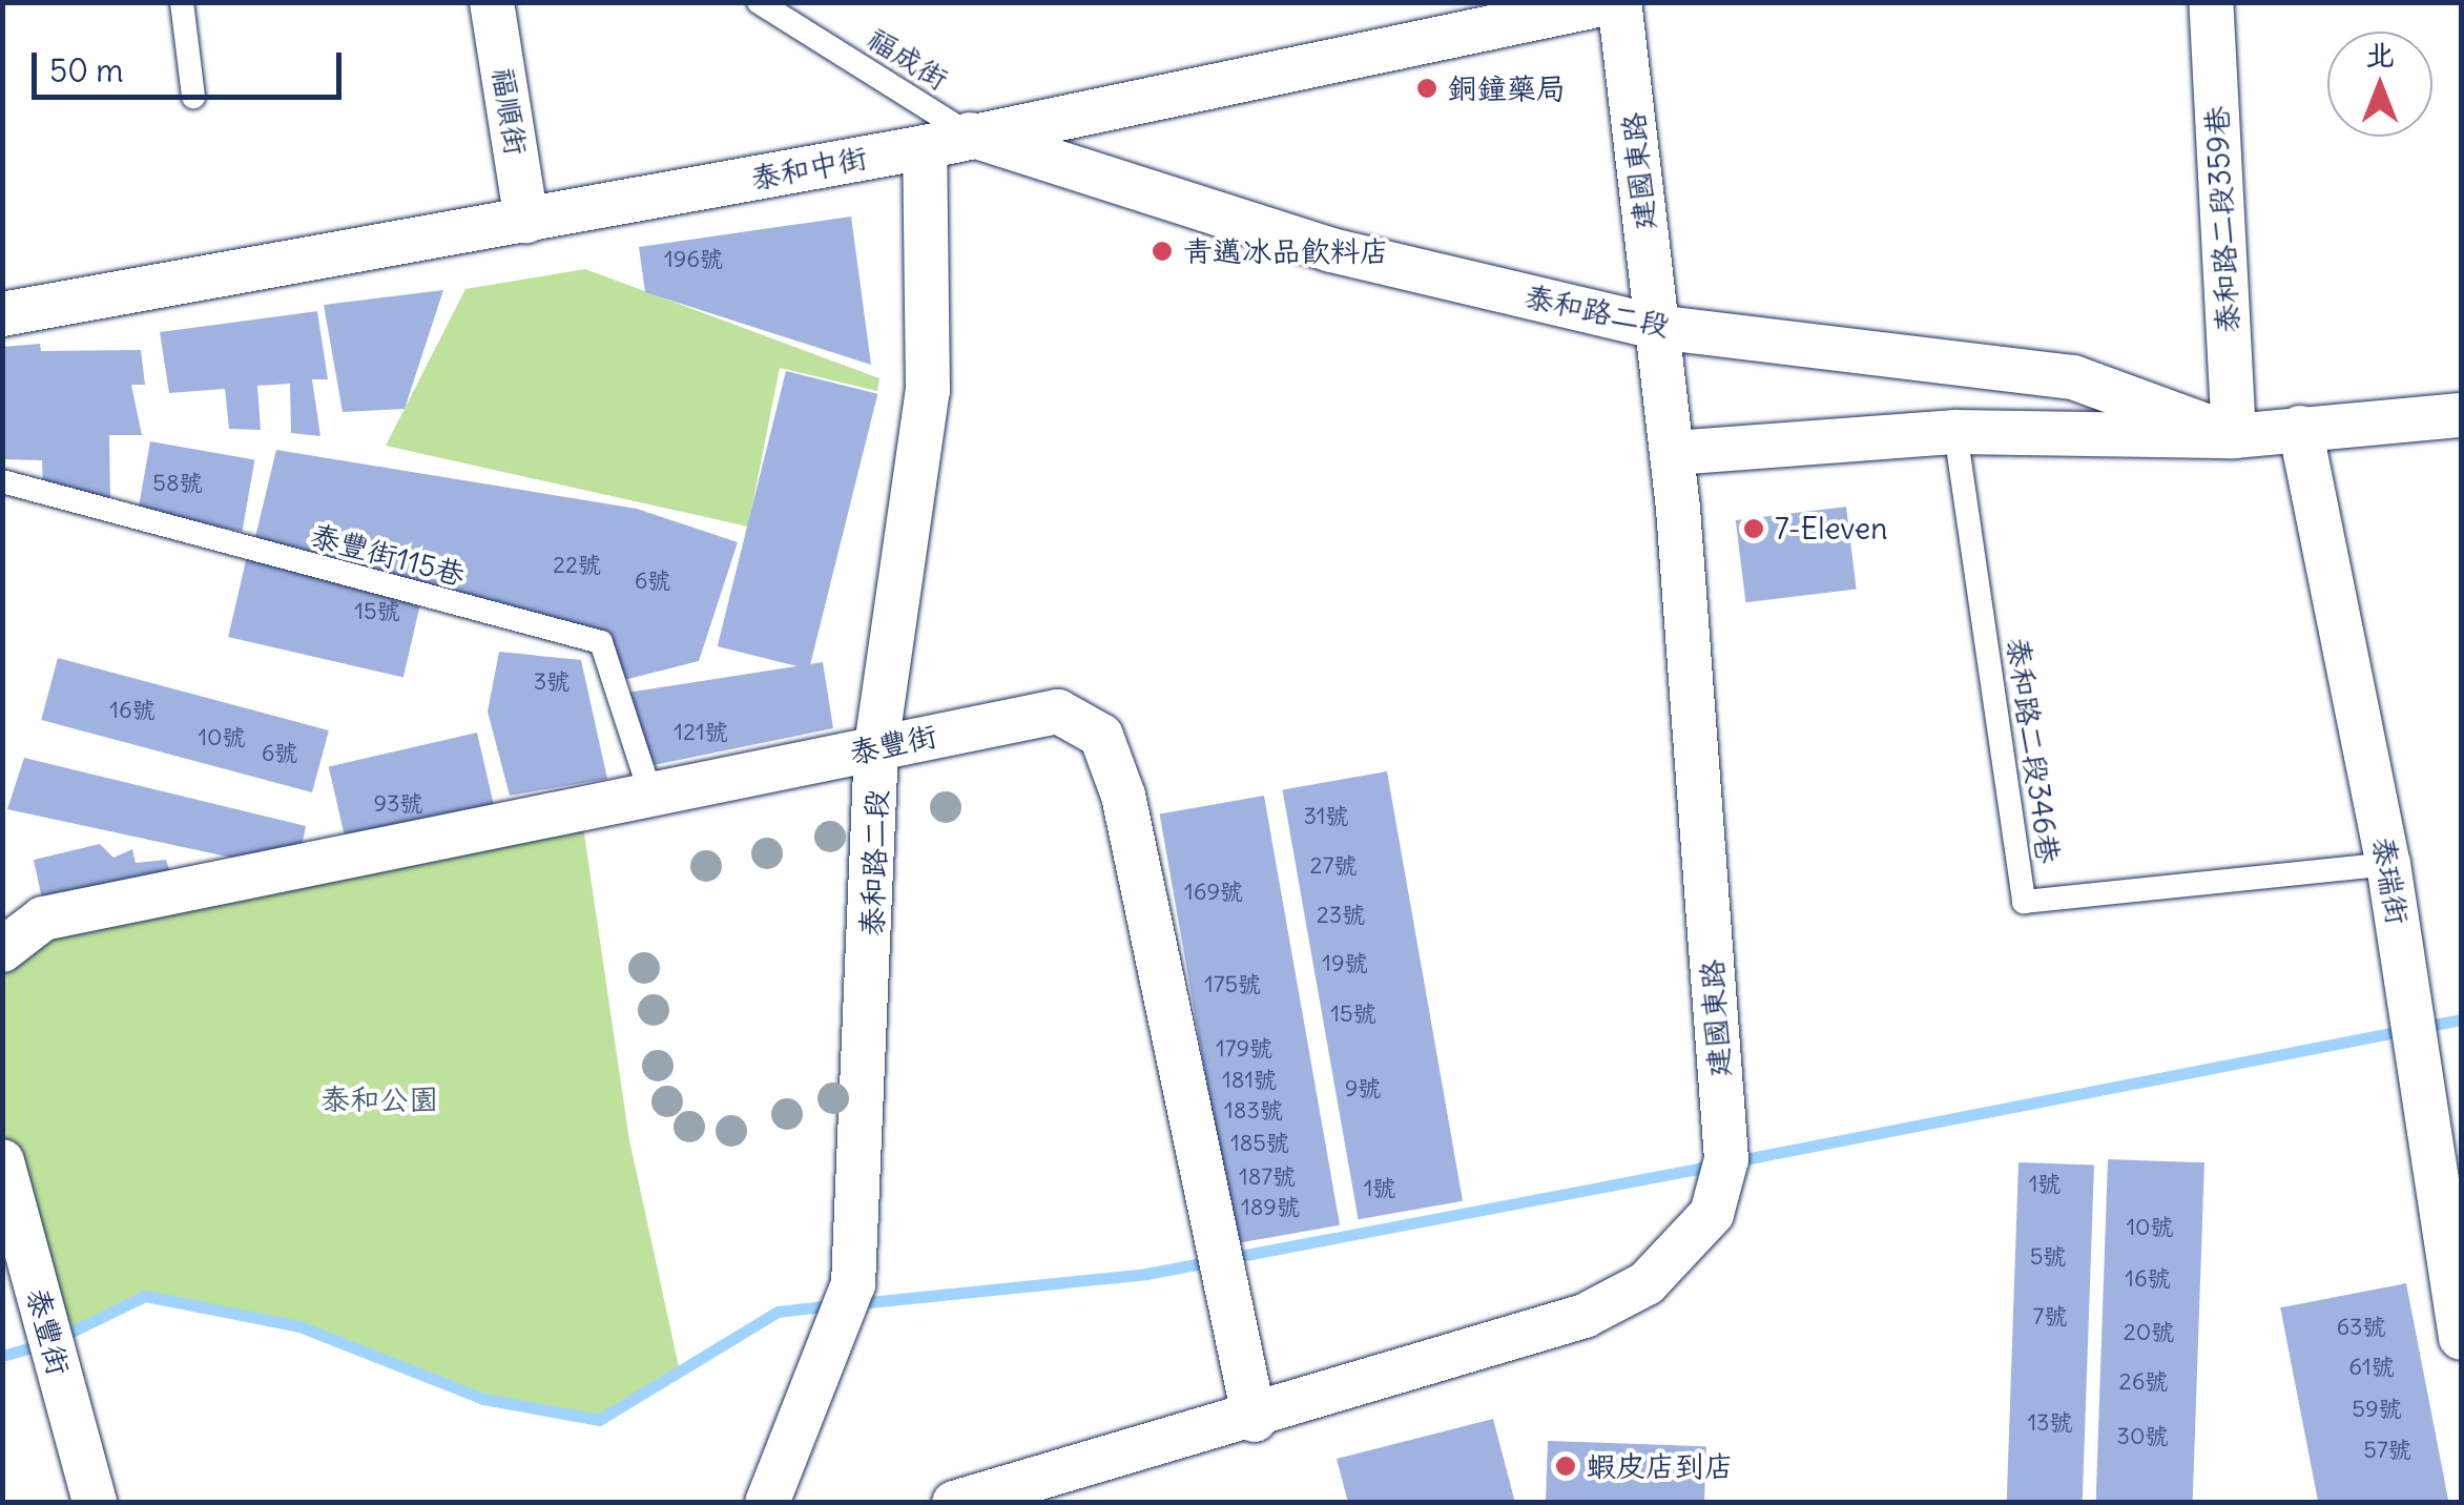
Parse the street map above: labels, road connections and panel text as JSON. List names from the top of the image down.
{
  "streets": {
    "street": [
      "福順街",
      "泰和中街",
      "建國東路",
      "泰和路二段359巷",
      "泰和路二段",
      "泰豐街",
      "泰瑞街"
    ],
    "lane": ["福成街", "泰豐街115巷", "泰和路二段346巷"]
  },
  "crossings": [
    ["福成街", "泰和中街"],
    ["福成街", "泰和路二段"],
    ["福順街", "泰和中街"],
    ["泰和中街", "建國東路"],
    ["泰和中街", "泰和路二段"],
    ["建國東路", "泰和路二段"],
    ["建國東路", "泰豐街"],
    ["泰和路二段359巷", "泰和路二段"],
    ["泰和路二段", "泰豐街"],
    ["泰和路二段", "泰和路二段346巷"],
    ["泰和路二段", "泰瑞街"],
    ["泰豐街115巷", "泰豐街"],
    ["泰和路二段346巷", "泰瑞街"]
  ],
  "parks": ["泰和公園"],
  "places": [
    "銅鐘藥局",
    "青邁冰品飲料店",
    "7-Eleven",
    "蝦皮店到店"
  ],
  "house_numbers": [
    "196號",
    "58號",
    "22號",
    "6號",
    "15號",
    "3號",
    "16號",
    "121號",
    "10號",
    "6號",
    "93號",
    "31號",
    "27號",
    "169號",
    "23號",
    "19號",
    "175號",
    "15號",
    "179號",
    "181號",
    "9號",
    "183號",
    "185號",
    "187號",
    "1號",
    "1號",
    "189號",
    "10號",
    "5號",
    "16號",
    "7號",
    "63號",
    "20號",
    "61號",
    "26號",
    "59號",
    "13號",
    "30號",
    "57號"
  ],
  "scale_bar": "50 m",
  "north": "top"
}
